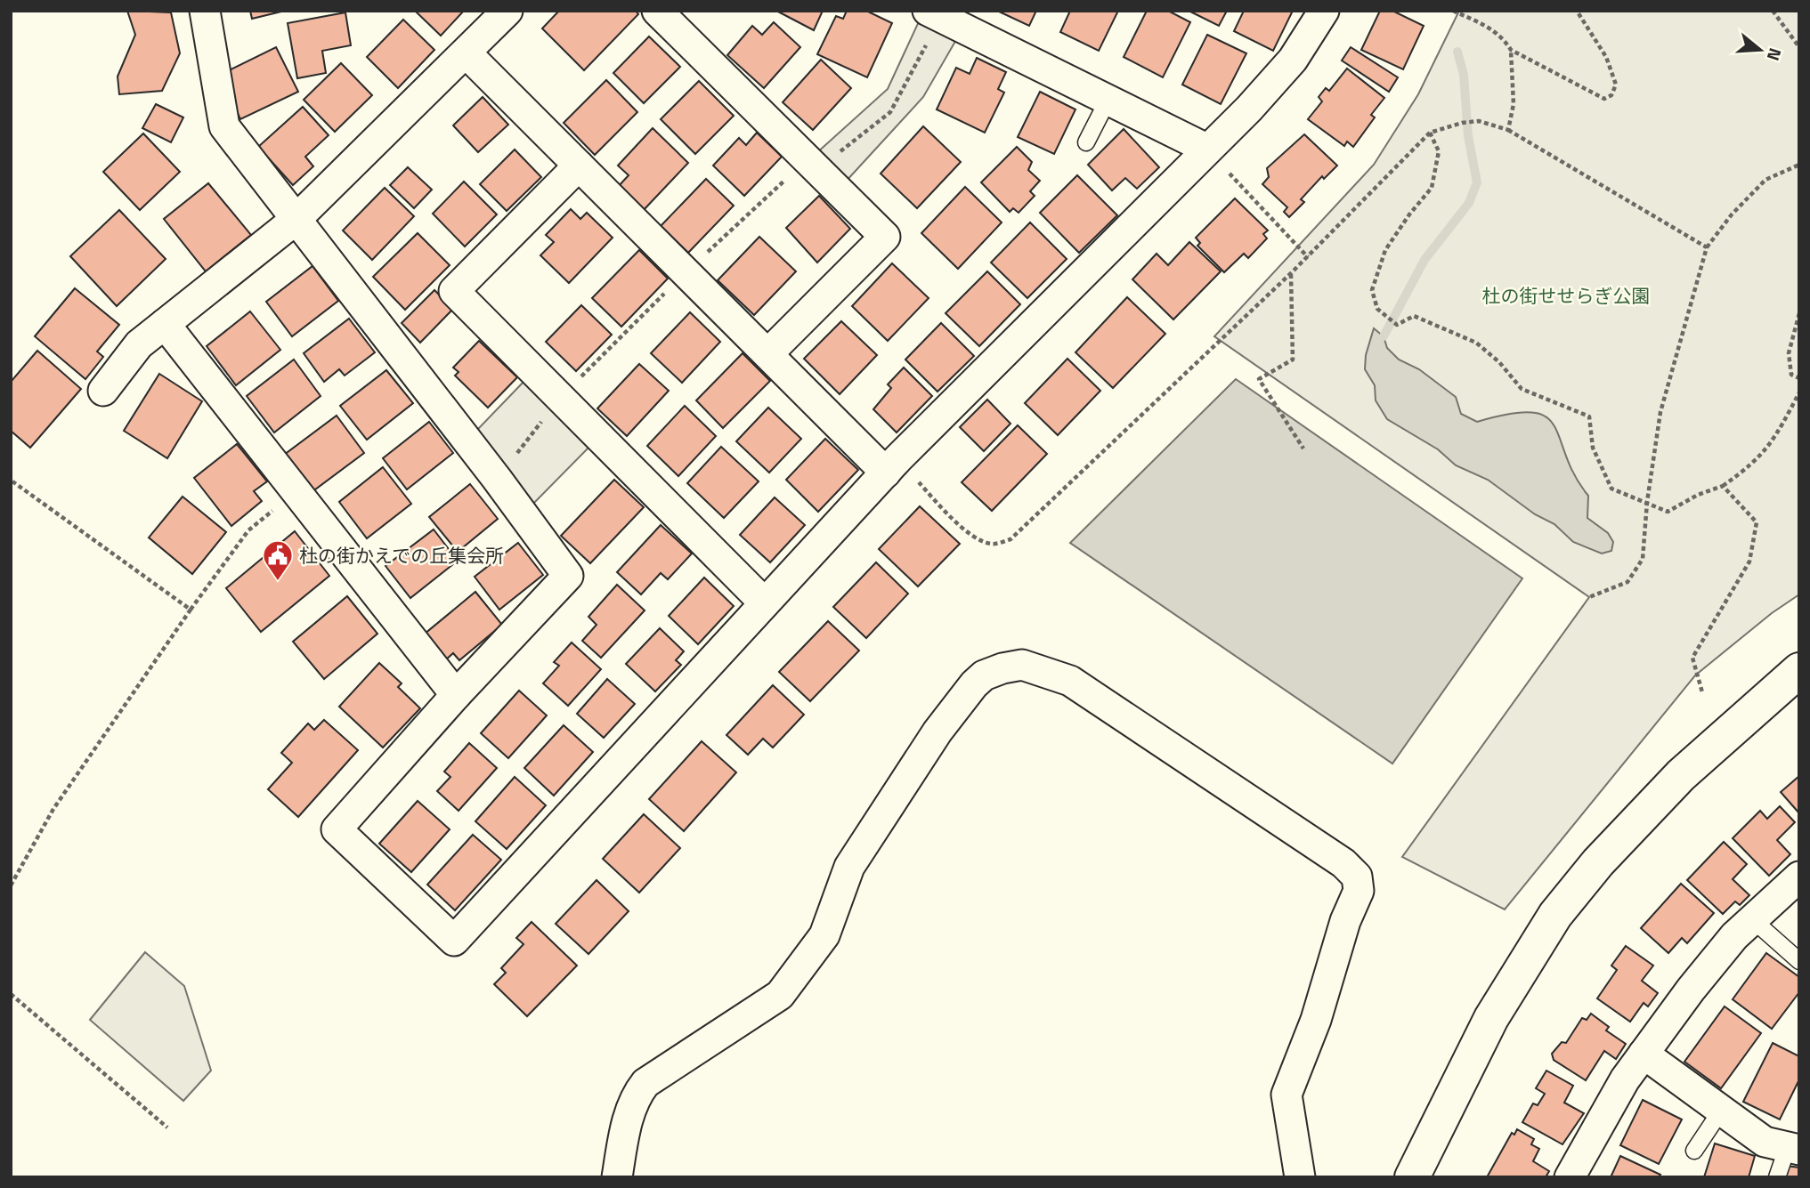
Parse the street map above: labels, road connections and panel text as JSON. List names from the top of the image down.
{
  "parks": ["杜の街せせらぎ公園"],
  "places": {
    "public building": ["杜の街かえでの丘集会所"]
  },
  "north": "right"
}
